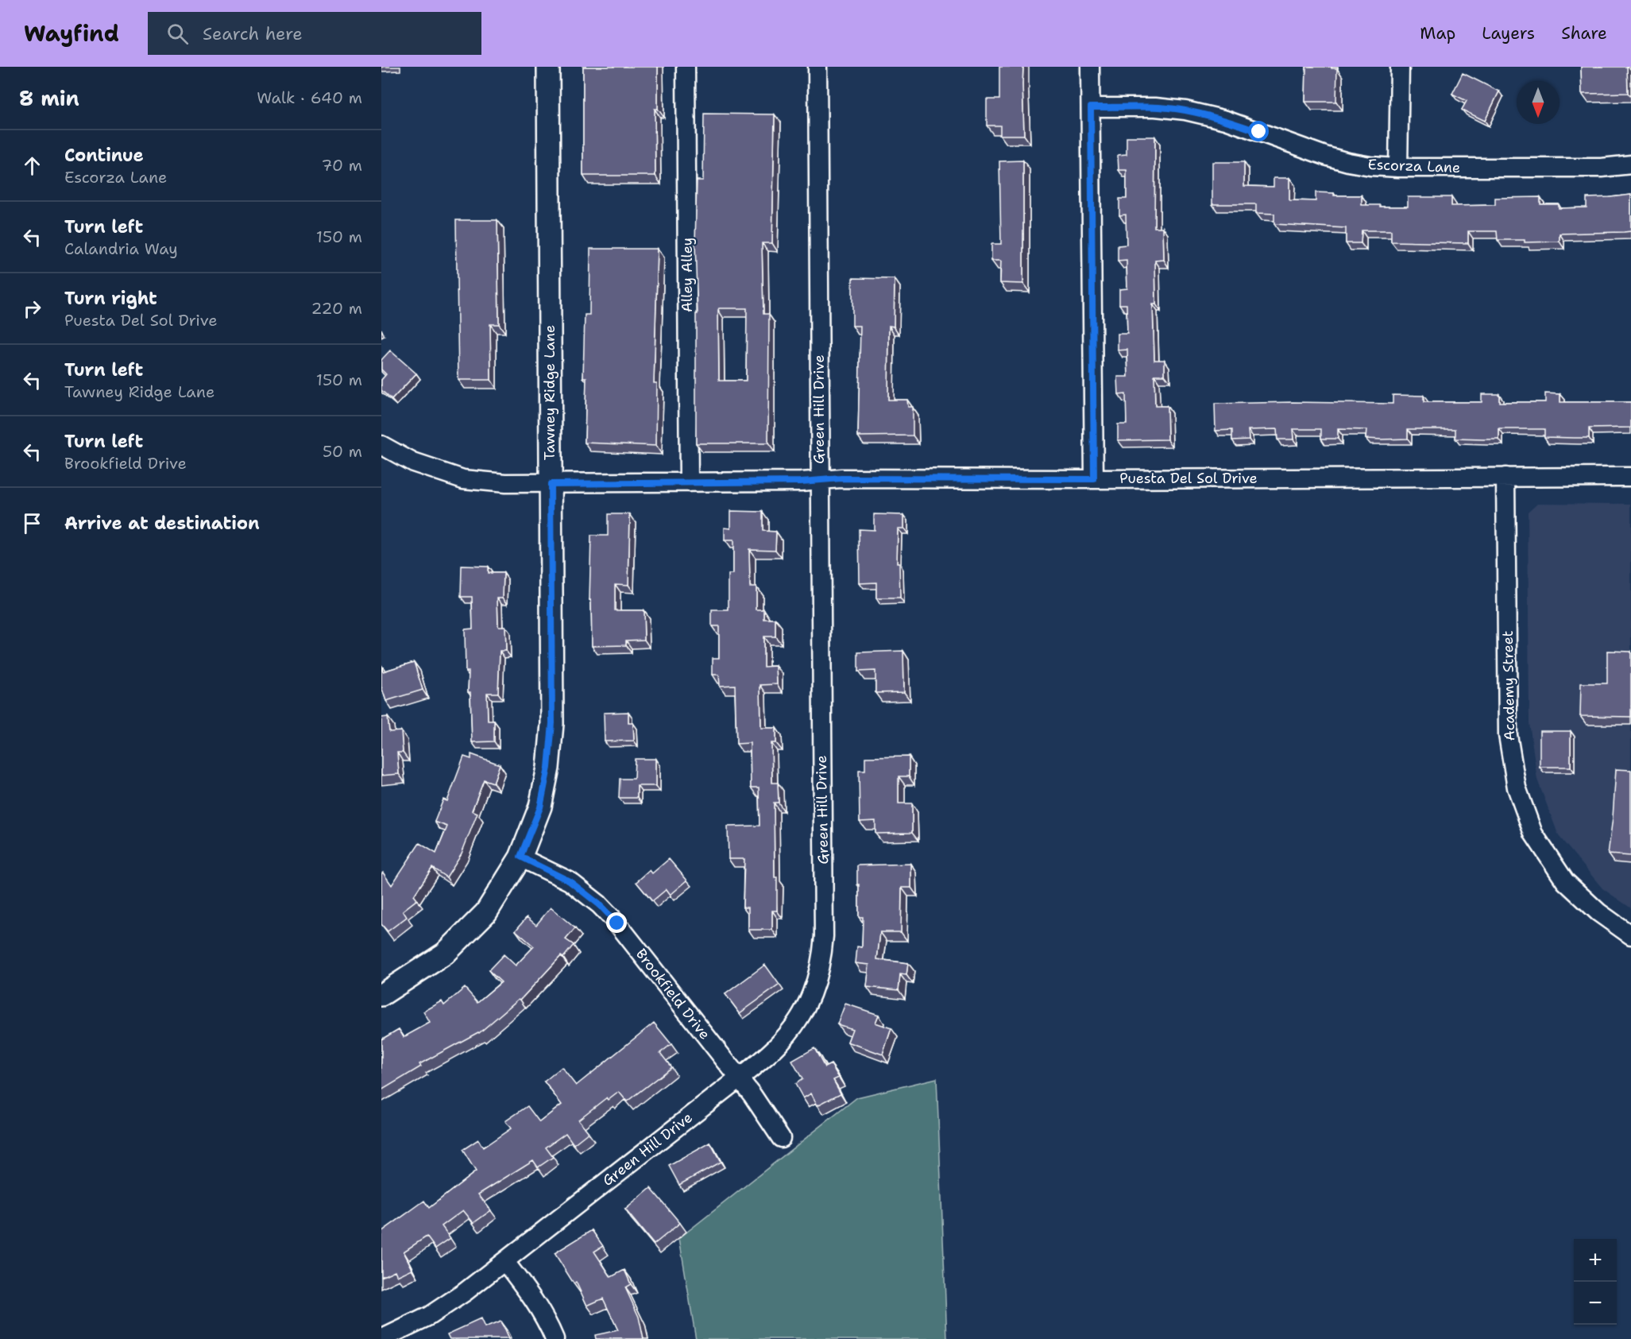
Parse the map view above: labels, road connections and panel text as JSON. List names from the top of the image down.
{
  "streets": {
    "street": [
      "Escorza Lane",
      "Alley Alley",
      "Tawney Ridge Lane",
      "Green Hill Drive",
      "Puesta Del Sol Drive",
      "Academy Street",
      "Brookfield Drive"
    ]
  },
  "crossings": [
    ["Alley Alley", "Puesta Del Sol Drive"],
    ["Tawney Ridge Lane", "Puesta Del Sol Drive"],
    ["Tawney Ridge Lane", "Brookfield Drive"],
    ["Green Hill Drive", "Puesta Del Sol Drive"],
    ["Green Hill Drive", "Brookfield Drive"],
    ["Puesta Del Sol Drive", "Academy Street"]
  ],
  "north": "bottom",
  "page": {
    "header": "Wayfind",
    "search": "Search here",
    "nav": ["Map", "Layers", "Share"],
    "heading": ["8 min", "Walk · 640 m"],
    "list": [
      ["Continue", "Escorza Lane", "70 m"],
      ["Turn left", "Calandria Way", "150 m"],
      ["Turn right", "Puesta Del Sol Drive", "220 m"],
      ["Turn left", "Tawney Ridge Lane", "150 m"],
      ["Turn left", "Brookfield Drive", "50 m"],
      "Arrive at destination"
    ],
    "map_buttons": ["+", "−"]
  }
}
